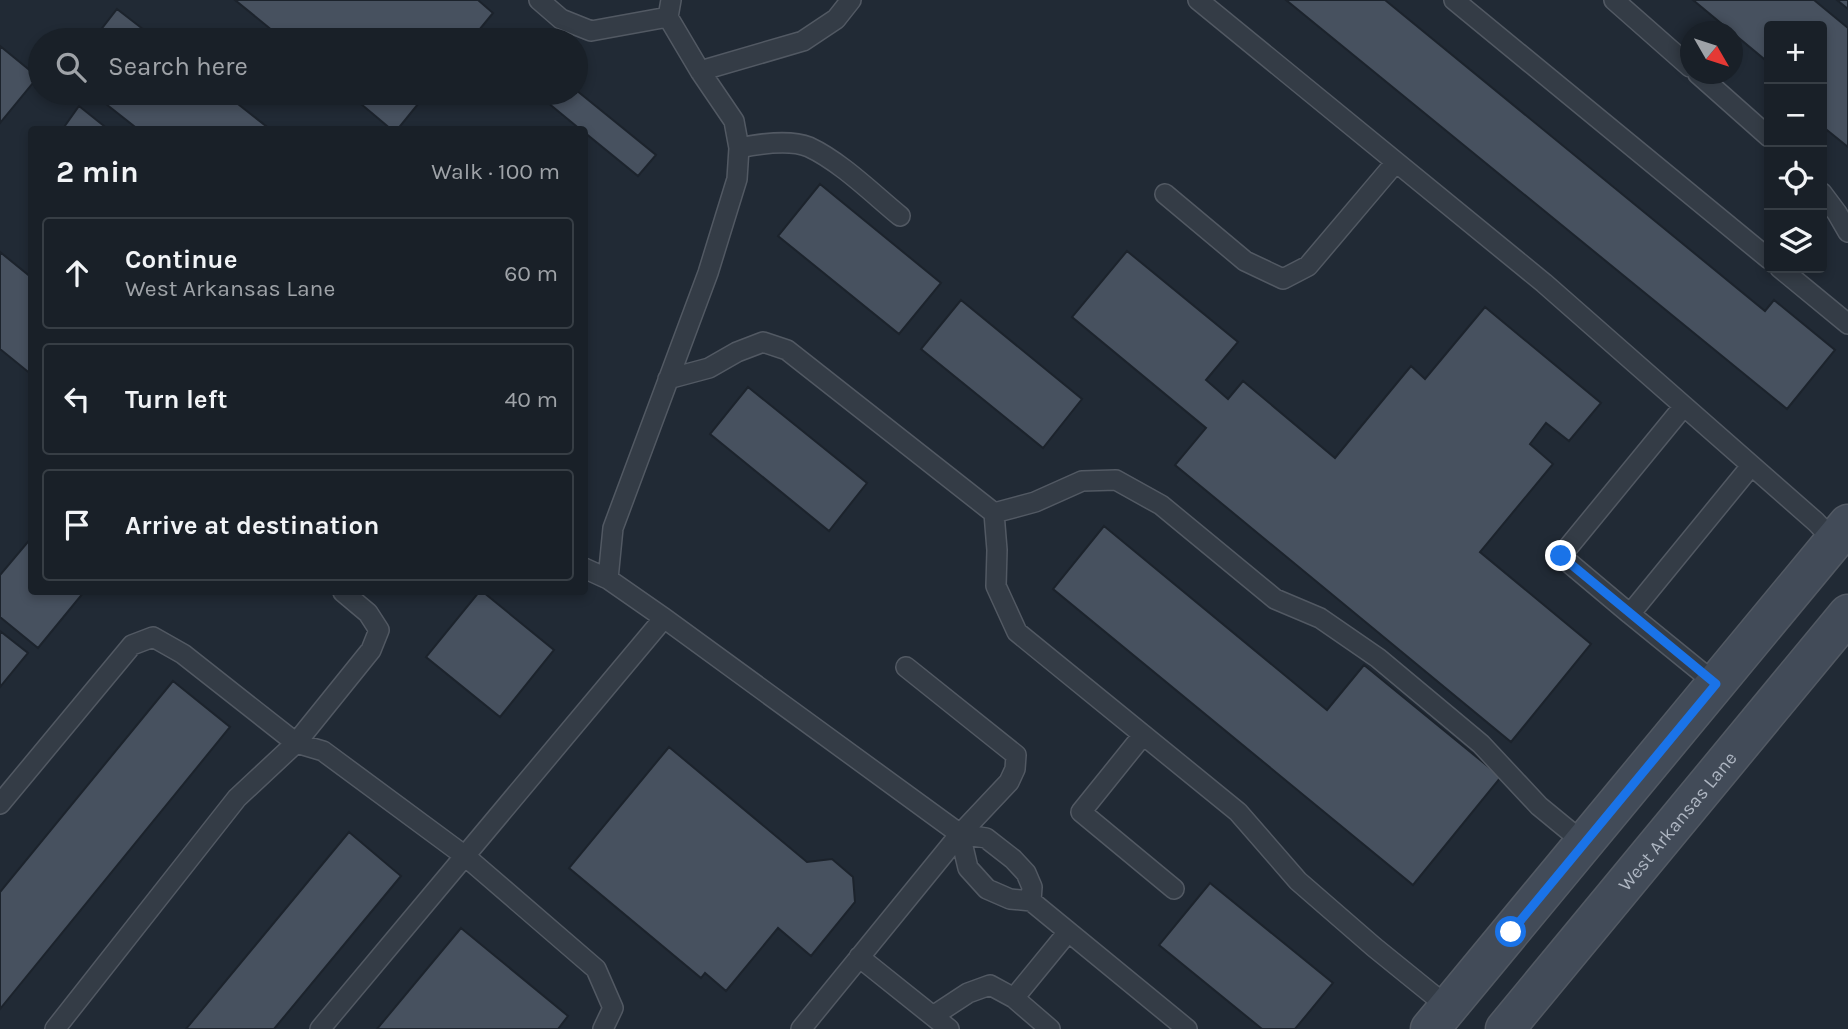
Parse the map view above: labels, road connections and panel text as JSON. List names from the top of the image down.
{
  "streets": {
    "main road": ["West Arkansas Lane"]
  },
  "north": "bottom right",
  "page": {
    "map_buttons": ["+", "−"],
    "search": "Search here",
    "heading": ["2 min", "Walk · 100 m"],
    "list": [
      ["Continue", "West Arkansas Lane", "60 m"],
      ["Turn left", "40 m"],
      "Arrive at destination"
    ]
  }
}
